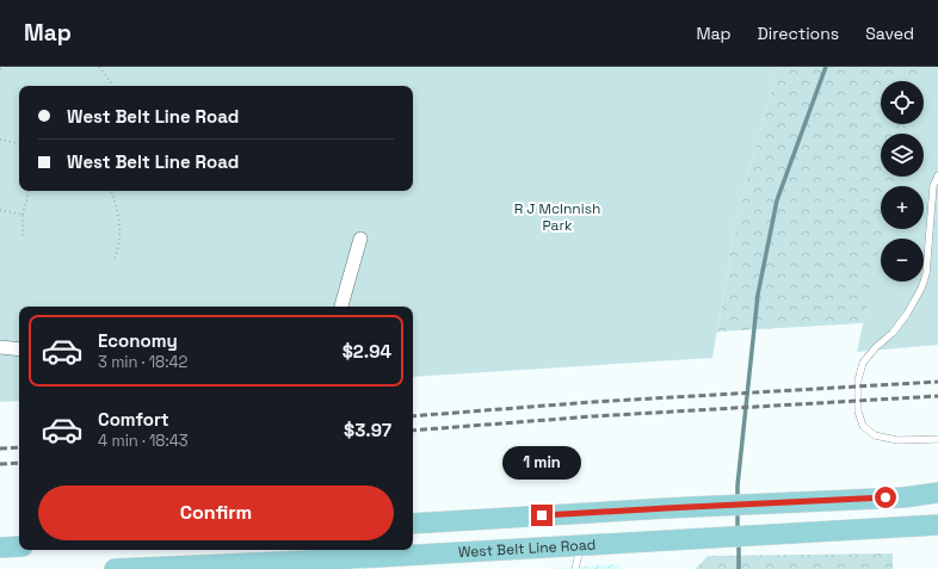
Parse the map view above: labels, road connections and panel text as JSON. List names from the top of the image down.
{
  "streets": {
    "main road": ["West Belt Line Road"]
  },
  "parks": ["R J McInnish Park"],
  "page": {
    "header": "Map",
    "nav": ["Map", "Directions", "Saved"],
    "map_buttons": ["+", "−"],
    "banner": ["West Belt Line Road", "West Belt Line Road"],
    "list": [
      {
        "name": "Economy",
        "note": "3 min · 18:42",
        "value": "$2.94"
      },
      {
        "name": "Comfort",
        "note": "4 min · 18:43",
        "value": "$3.97"
      }
    ],
    "bubble": "1 min",
    "buttons": "Confirm"
  }
}
